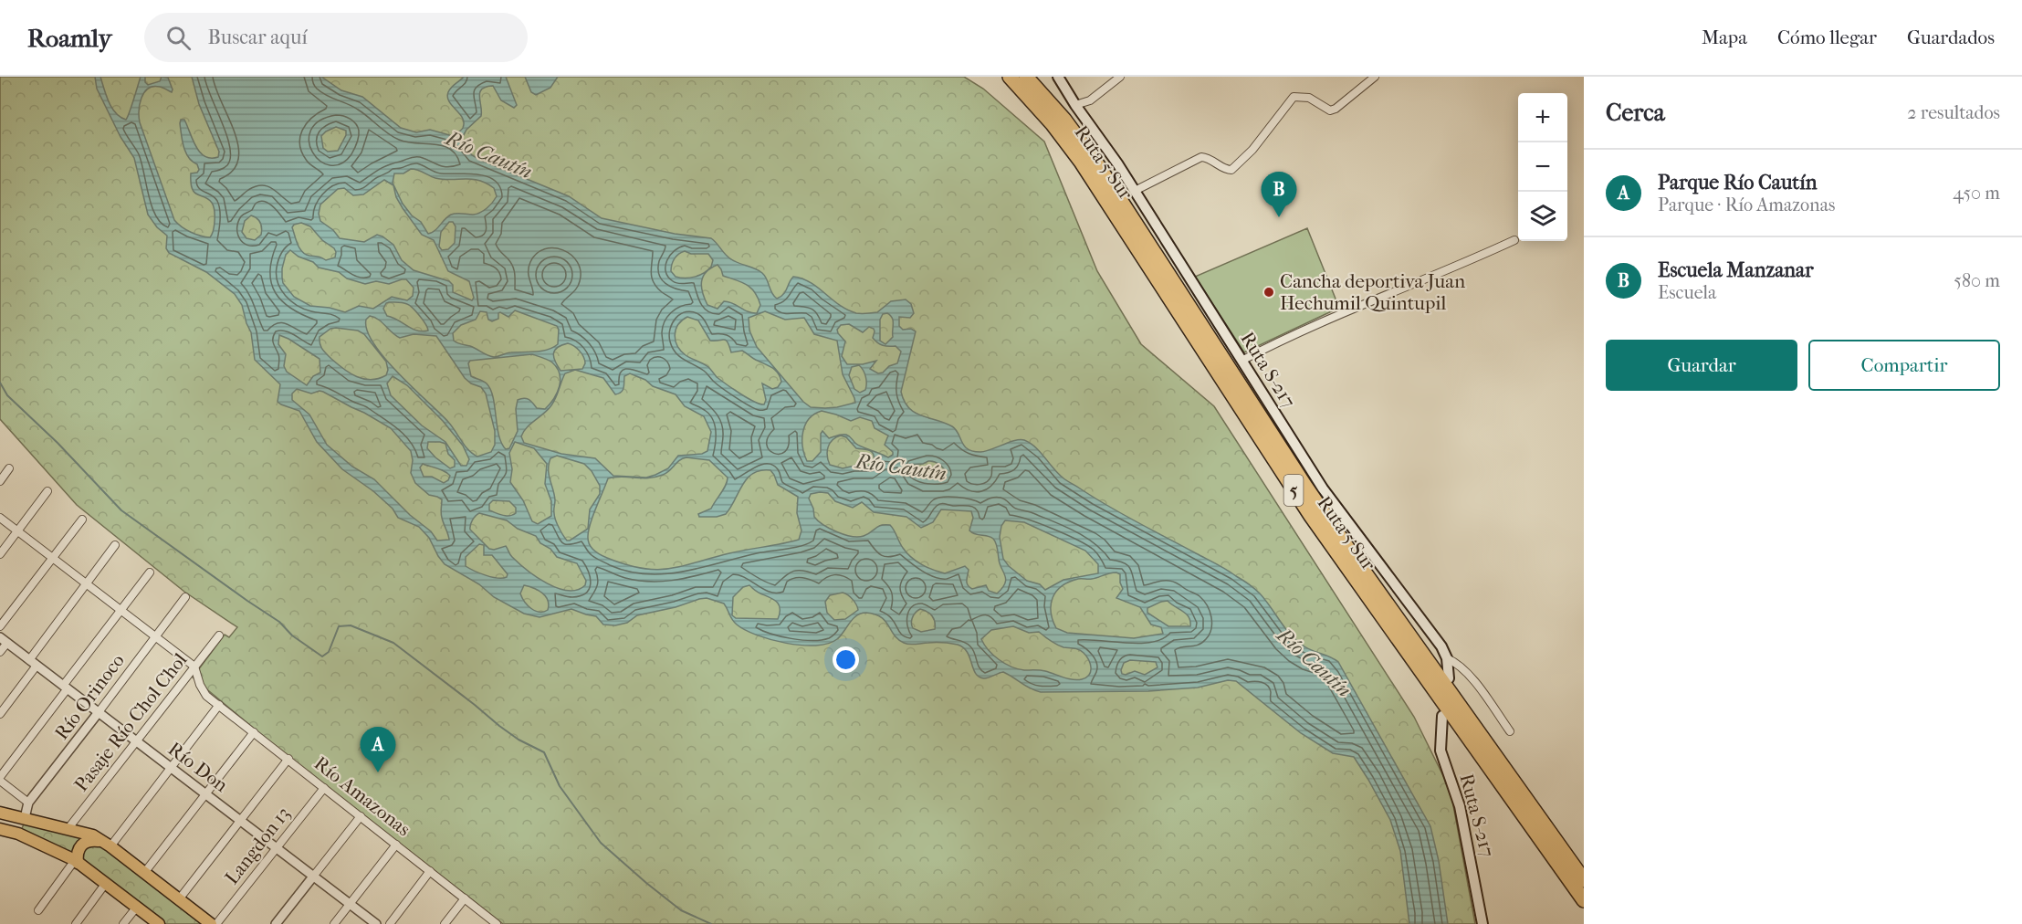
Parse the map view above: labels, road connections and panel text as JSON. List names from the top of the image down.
{
  "streets": {
    "highway": ["Ruta 5 Sur", "5"],
    "main road": ["Ruta S-217"],
    "street": [
      "Río Orinoco",
      "Pasaje Río Chol Chol",
      "Río Don",
      "Río Amazonas",
      "Langdon 13"
    ]
  },
  "crossings": [
    ["Río Orinoco", "Río Don"],
    ["Pasaje Río Chol Chol", "Río Don"],
    ["Pasaje Río Chol Chol", "Río Amazonas"],
    ["Río Don", "Langdon 13"],
    ["Río Amazonas", "Langdon 13"]
  ],
  "water": ["Río Cautín"],
  "places": ["Cancha deportiva Juan Hechumil Quintupil"],
  "page": {
    "header": "Roamly",
    "search": "Buscar aquí",
    "nav": ["Mapa", "Cómo llegar", "Guardados"],
    "heading": ["Cerca", "2 resultados"],
    "map_buttons": ["+", "−"],
    "list": [
      {
        "mark": "A",
        "name": "Parque Río Cautín",
        "note": "Parque · Río Amazonas",
        "value": "450 m"
      },
      {
        "mark": "B",
        "name": "Escuela Manzanar",
        "note": "Escuela",
        "value": "580 m"
      }
    ],
    "pins": ["B", "A"],
    "buttons": ["Guardar", "Compartir"]
  }
}
